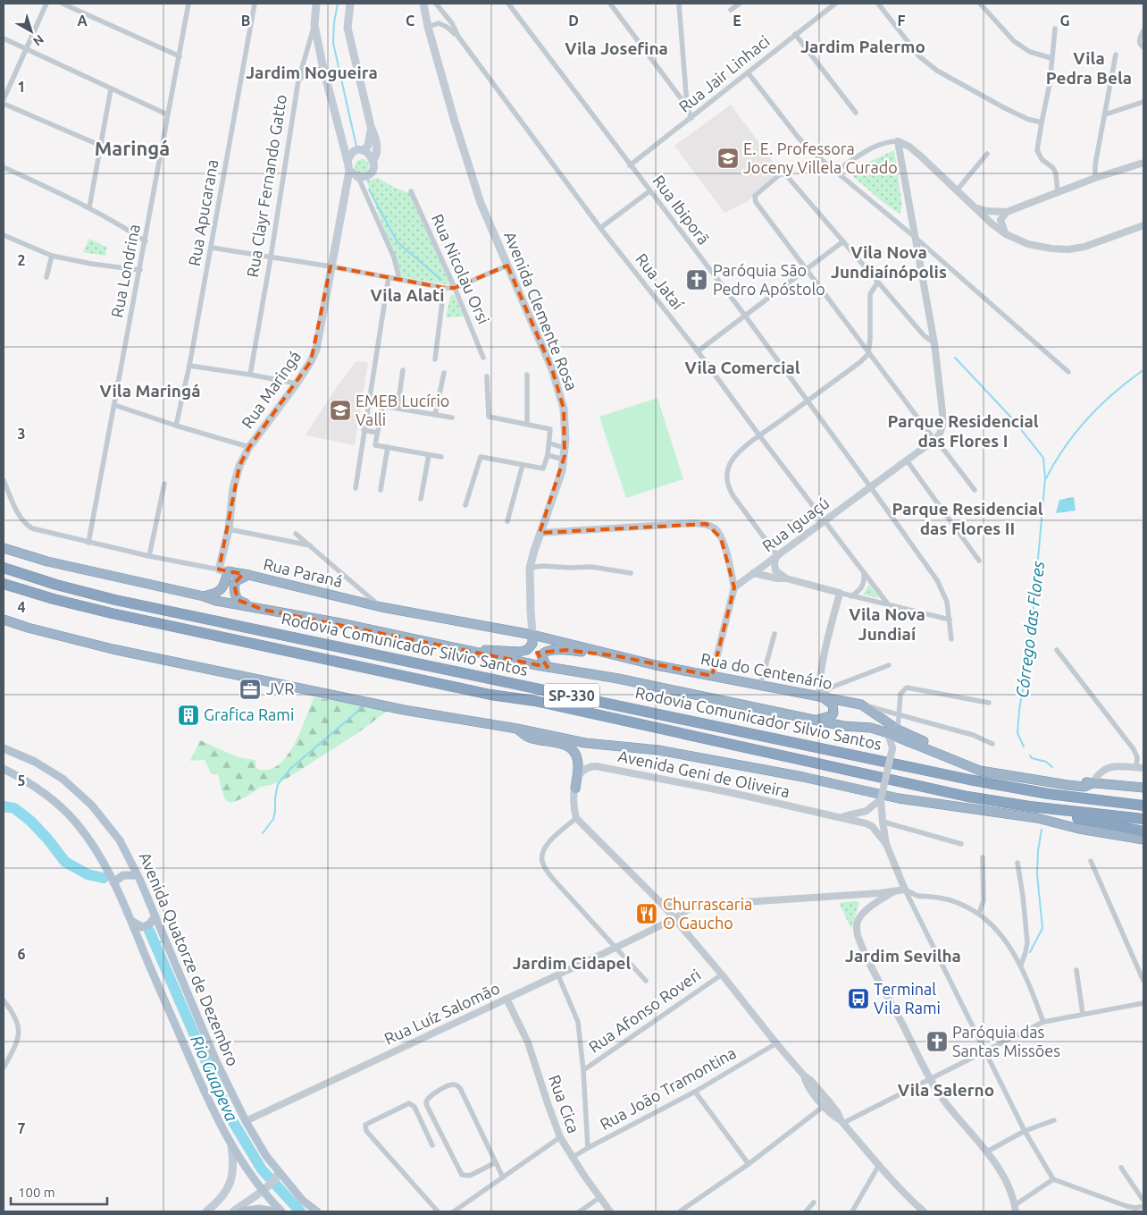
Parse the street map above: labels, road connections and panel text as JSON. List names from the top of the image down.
{
  "streets": {
    "highway": [
      "Rua Paraná",
      "Rodovia Comunicador Silvio Santos",
      "Rua do Centenário",
      "SP-330"
    ],
    "main road": [
      "Rua Clayr Fernando Gatto",
      "Avenida Clemente Rosa",
      "Rua Maringá",
      "Avenida Quatorze de Dezembro"
    ],
    "street": [
      "Rua Jair Linhaci",
      "Rua Ibiporã",
      "Rua Apucarana",
      "Rua Nicolau Orsi",
      "Rua Londrina",
      "Rua Jataí",
      "Rua Iguaçú",
      "Avenida Geni de Oliveira",
      "Rua Afonso Roveri",
      "Rua Luíz Salomão",
      "Rua João Tramontina",
      "Rua Cica"
    ]
  },
  "crossings": [
    ["Rua Jair Linhaci", "Rua Ibiporã"],
    ["Rua Ibiporã", "Rua Iguaçú"],
    ["Rua Londrina", "Rua Paraná"],
    ["Rua Jataí", "Rua Iguaçú"],
    ["Avenida Clemente Rosa", "Rua Paraná"],
    ["Avenida Clemente Rosa", "Rua do Centenário"],
    ["Rua Maringá", "Rua Paraná"],
    ["Rua Paraná", "Rua do Centenário"],
    ["Avenida Quatorze de Dezembro", "Rua Luíz Salomão"],
    ["Rua Luíz Salomão", "Rua Cica"],
    ["Rua João Tramontina", "Rua Cica"]
  ],
  "districts": [
    "Jardim Palermo",
    "Vila Josefina",
    "Vila Pedra Bela",
    "Jardim Nogueira",
    "Maringá",
    "Vila Nova Jundiaínópolis",
    "Vila Alati",
    "Vila Comercial",
    "Vila Maringá",
    "Parque Residencial das Flores I",
    "Parque Residencial das Flores II",
    "Vila Nova Jundiaí",
    "Jardim Sevilha",
    "Jardim Cidapel",
    "Vila Salerno"
  ],
  "water": ["Córrego das Flores", "Rio Guapeva"],
  "places": {
    "school or university": ["E. E. Professora Joceny Villela Curado", "EMEB Lucírio Valli"],
    "church": ["Paróquia São Pedro Apóstolo", "Paróquia das Santas Missões"],
    "office": ["JVR"],
    "building": ["Grafica Rami"],
    "restaurant": ["Churrascaria O Gaucho"],
    "bus stop": ["Terminal Vila Rami"]
  },
  "scale_bar": "100 m",
  "north": "bottom right",
  "grid": {
    "columns": [
      "A",
      "B",
      "C",
      "D",
      "E",
      "F",
      "G"
    ],
    "rows": [
      "1",
      "2",
      "3",
      "4",
      "5",
      "6",
      "7"
    ]
  }
}
